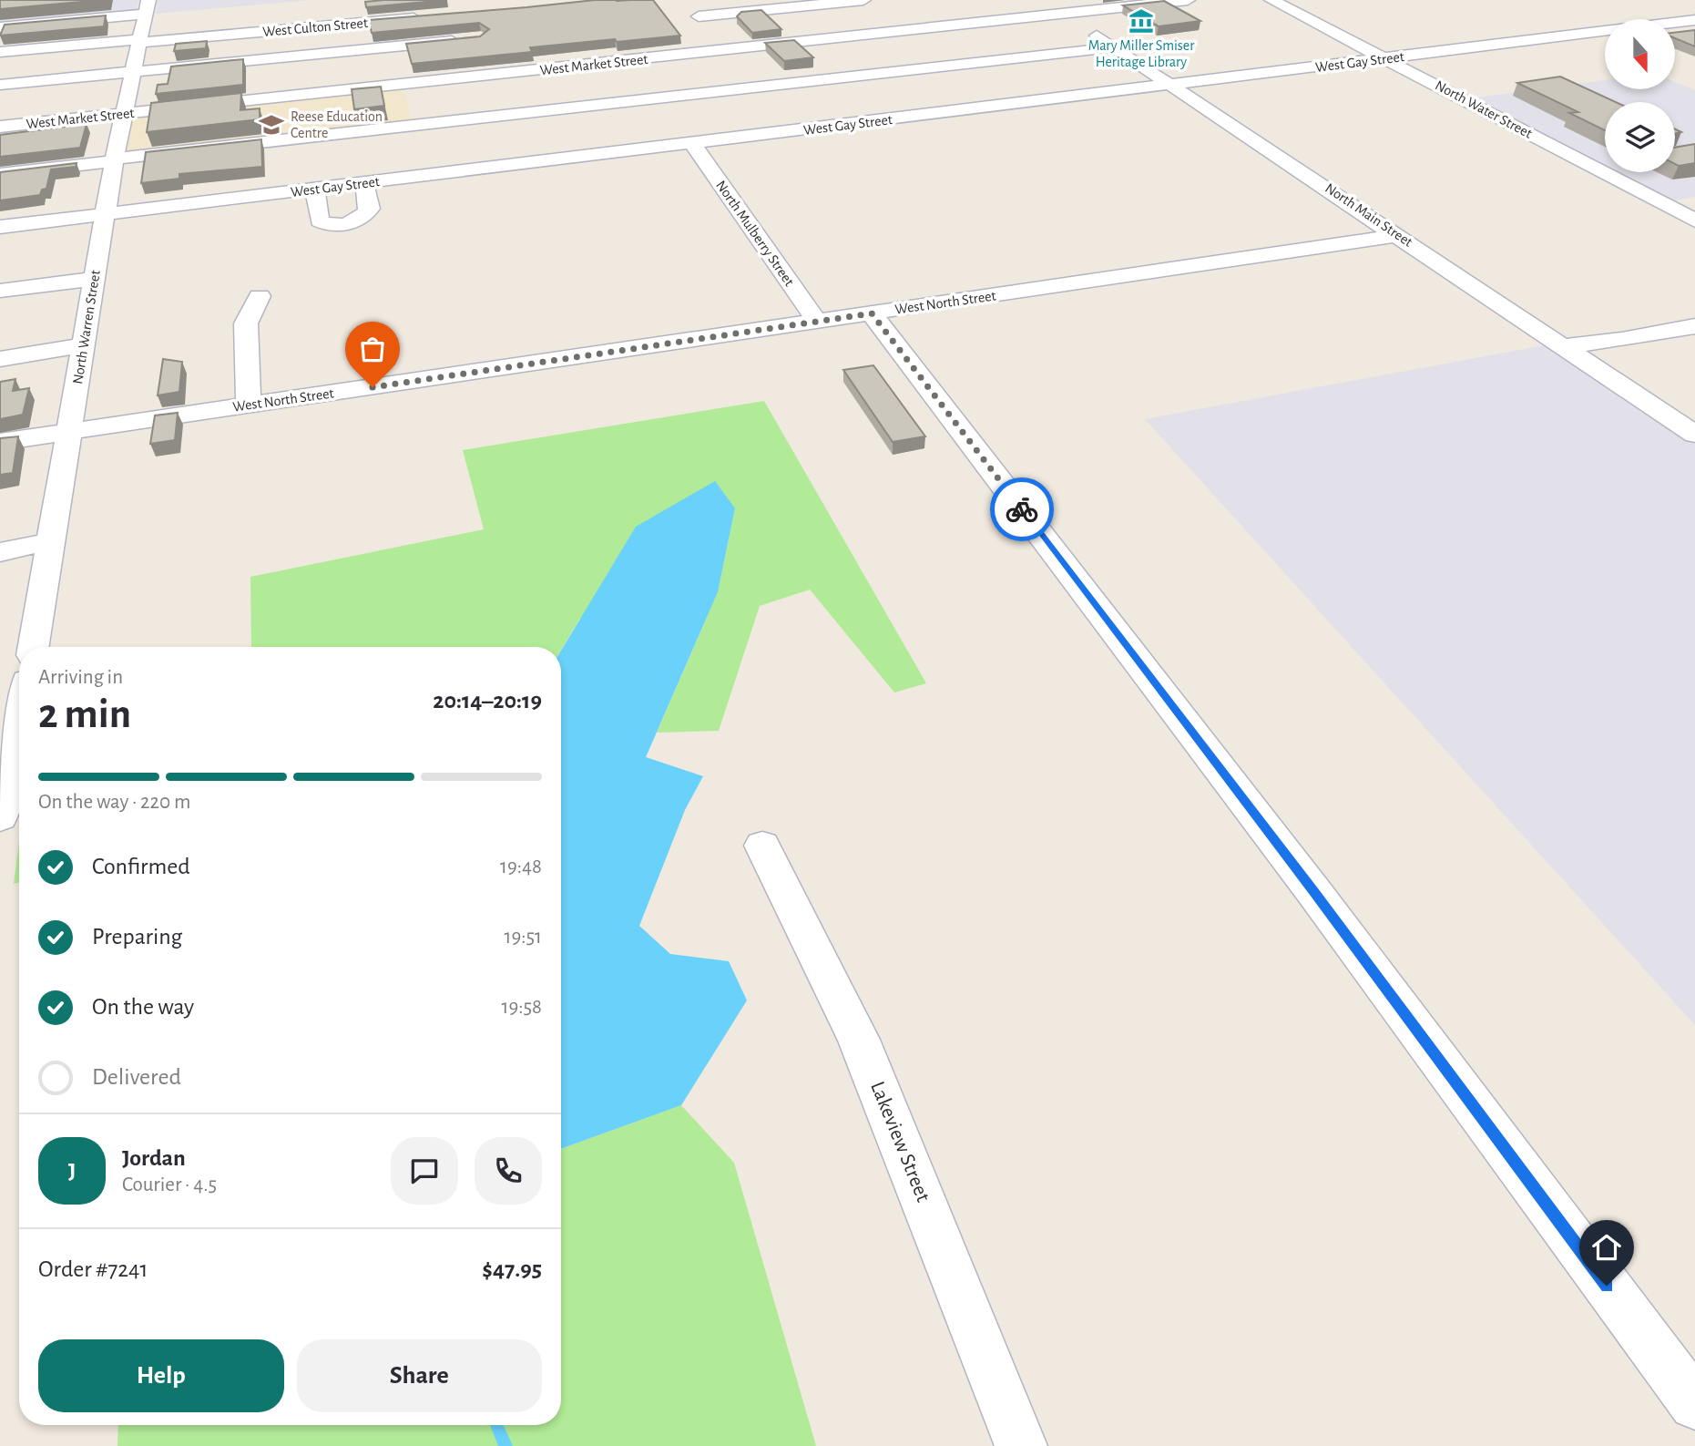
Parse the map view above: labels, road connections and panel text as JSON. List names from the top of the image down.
{
  "streets": {
    "street": [
      "West Culton Street",
      "West Gay Street",
      "West Market Street",
      "North Water Street",
      "North Main Street",
      "North Mulberry Street",
      "West North Street",
      "North Warren Street",
      "Lakeview Street"
    ]
  },
  "crossings": [
    ["West Culton Street", "North Warren Street"],
    ["West Gay Street", "North Water Street"],
    ["West Gay Street", "North Main Street"],
    ["West Gay Street", "North Mulberry Street"],
    ["West Gay Street", "North Warren Street"],
    ["West Market Street", "North Main Street"],
    ["West Market Street", "North Warren Street"],
    ["North Main Street", "West North Street"],
    ["North Mulberry Street", "West North Street"],
    ["West North Street", "North Warren Street"]
  ],
  "places": {
    "museum": ["Mary Miller Smiser Heritage Library"],
    "school or university": ["Reese Education Centre"]
  },
  "north": "bottom",
  "page": {
    "heading": ["2 min", "Arriving in", "20:14–20:19"],
    "panel": [
      "Jordan",
      "Courier · 4.5",
      "Order #7241",
      "$47.95"
    ],
    "bar": "On the way · 220 m",
    "list": [
      ["Confirmed", "19:48"],
      ["Preparing", "19:51"],
      ["On the way", "19:58"],
      "Delivered"
    ],
    "round": "J",
    "buttons": ["Help", "Share"]
  }
}
